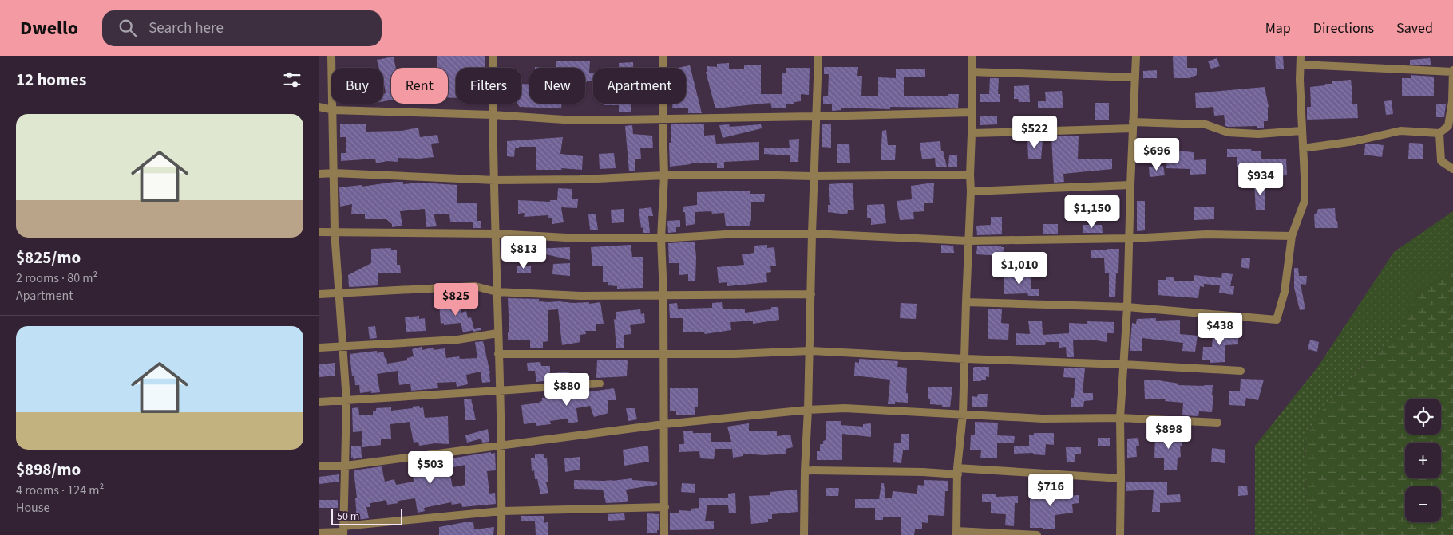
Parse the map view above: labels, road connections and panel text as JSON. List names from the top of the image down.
{
  "scale_bar": "50 m",
  "page": {
    "header": "Dwello",
    "search": "Search here",
    "nav": ["Map", "Directions", "Saved"],
    "heading": "12 homes",
    "chip": [
      "Buy",
      "Rent",
      "Filters",
      "New",
      "Apartment"
    ],
    "list": [
      {
        "name": "$825/mo",
        "note": "2 rooms · 80 m² · Apartment"
      },
      {
        "name": "$898/mo",
        "note": "4 rooms · 124 m² · House"
      }
    ],
    "price": [
      "$522",
      "$696",
      "$934",
      "$1,150",
      "$813",
      "$1,010",
      "$825",
      "$438",
      "$880",
      "$898",
      "$503",
      "$716"
    ],
    "map_buttons": ["+", "−"],
    "scale": "50 m"
  }
}
